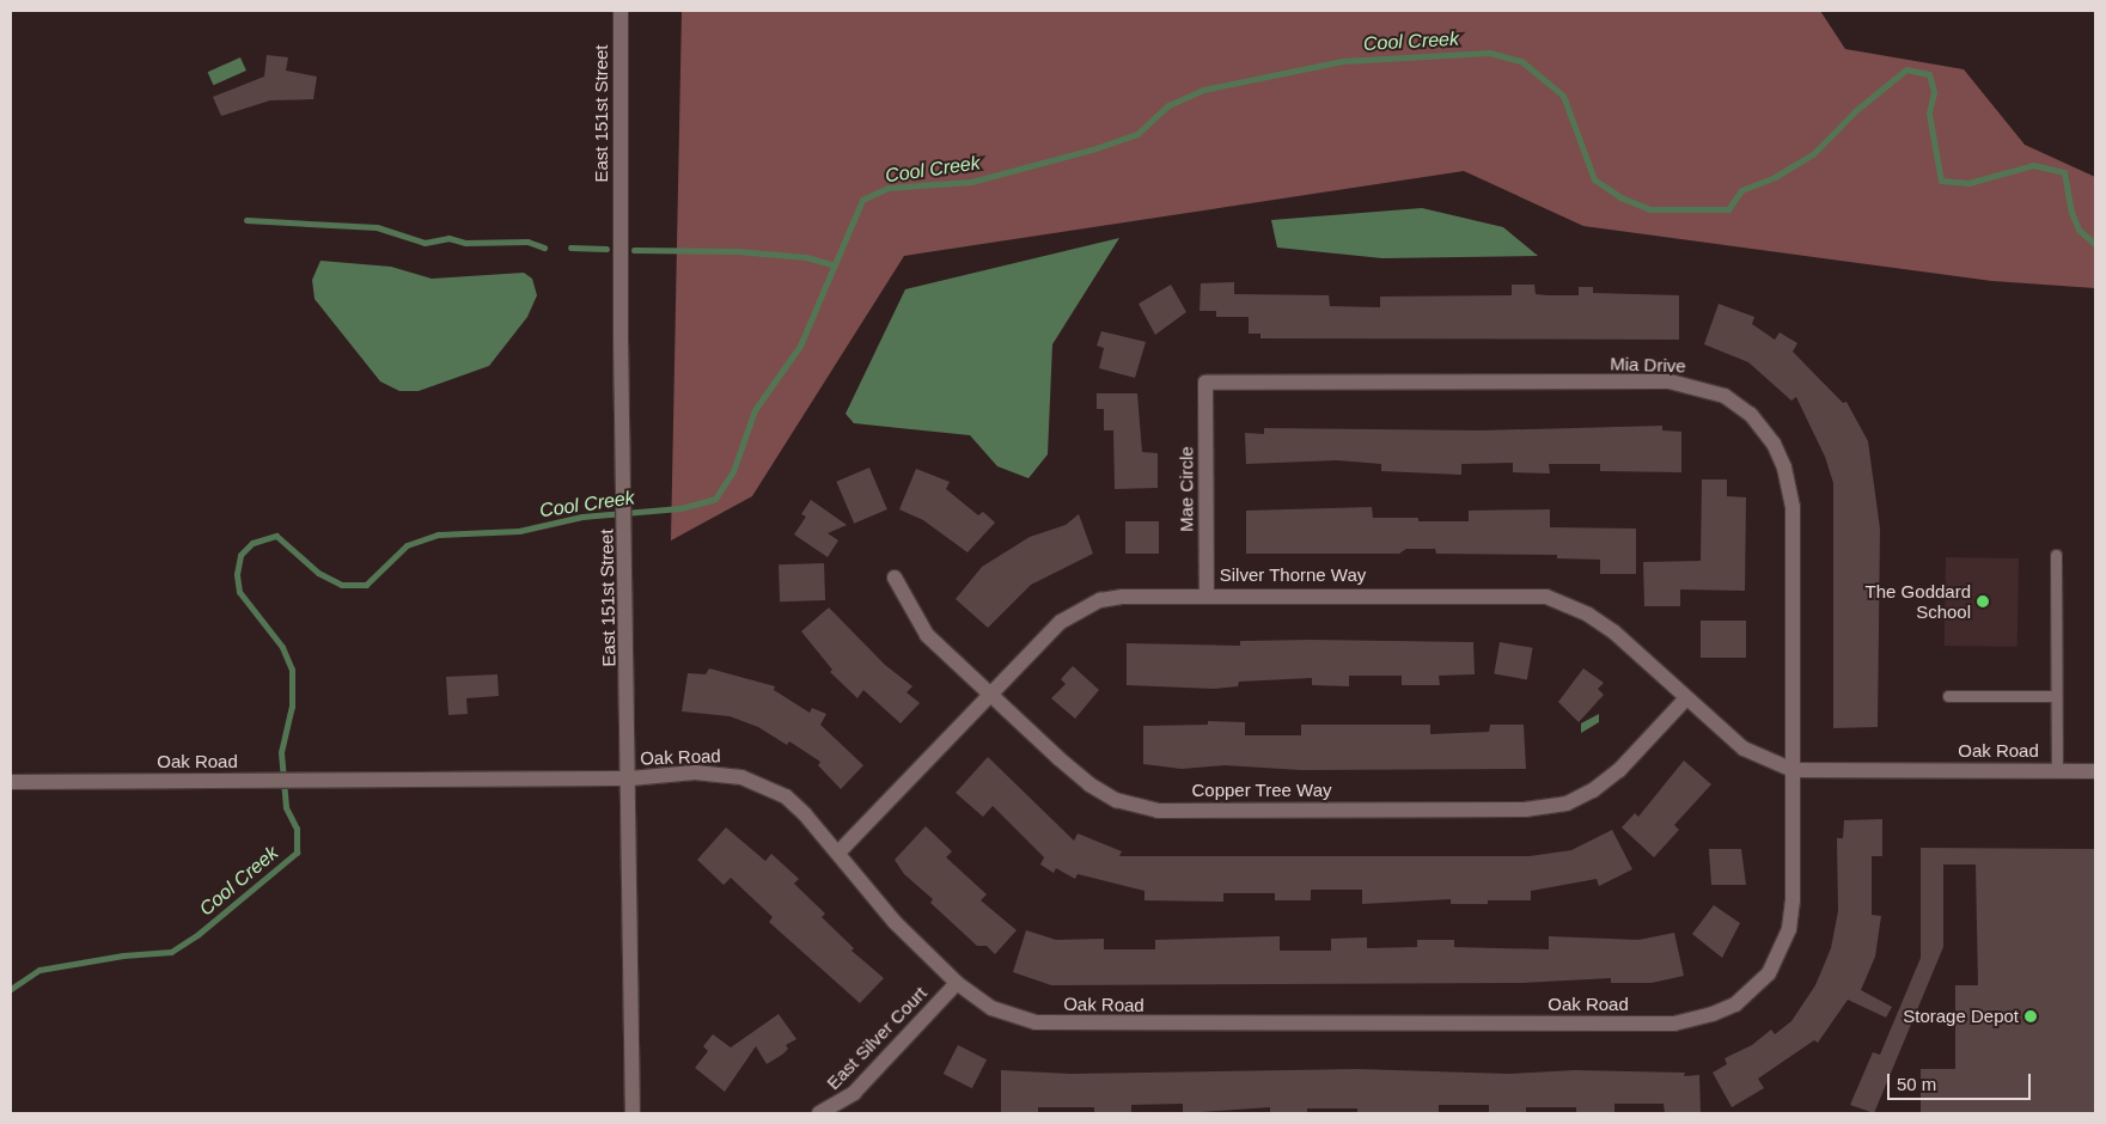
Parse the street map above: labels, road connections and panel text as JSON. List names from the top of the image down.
{
  "streets": {
    "street": [
      "East 151st Street",
      "Mia Drive",
      "Mae Circle",
      "Silver Thorne Way",
      "Oak Road",
      "Copper Tree Way",
      "East Silver Court"
    ]
  },
  "crossings": [
    ["East 151st Street", "Oak Road"],
    ["Mia Drive", "Mae Circle"],
    ["Mia Drive", "Silver Thorne Way"],
    ["Mia Drive", "Oak Road"],
    ["Mae Circle", "Silver Thorne Way"],
    ["Silver Thorne Way", "Oak Road"],
    ["Silver Thorne Way", "Copper Tree Way"],
    ["Oak Road", "East Silver Court"]
  ],
  "water": ["Cool Creek"],
  "places": ["The Goddard School", "Storage Depot"],
  "scale_bar": "50 m"
}
